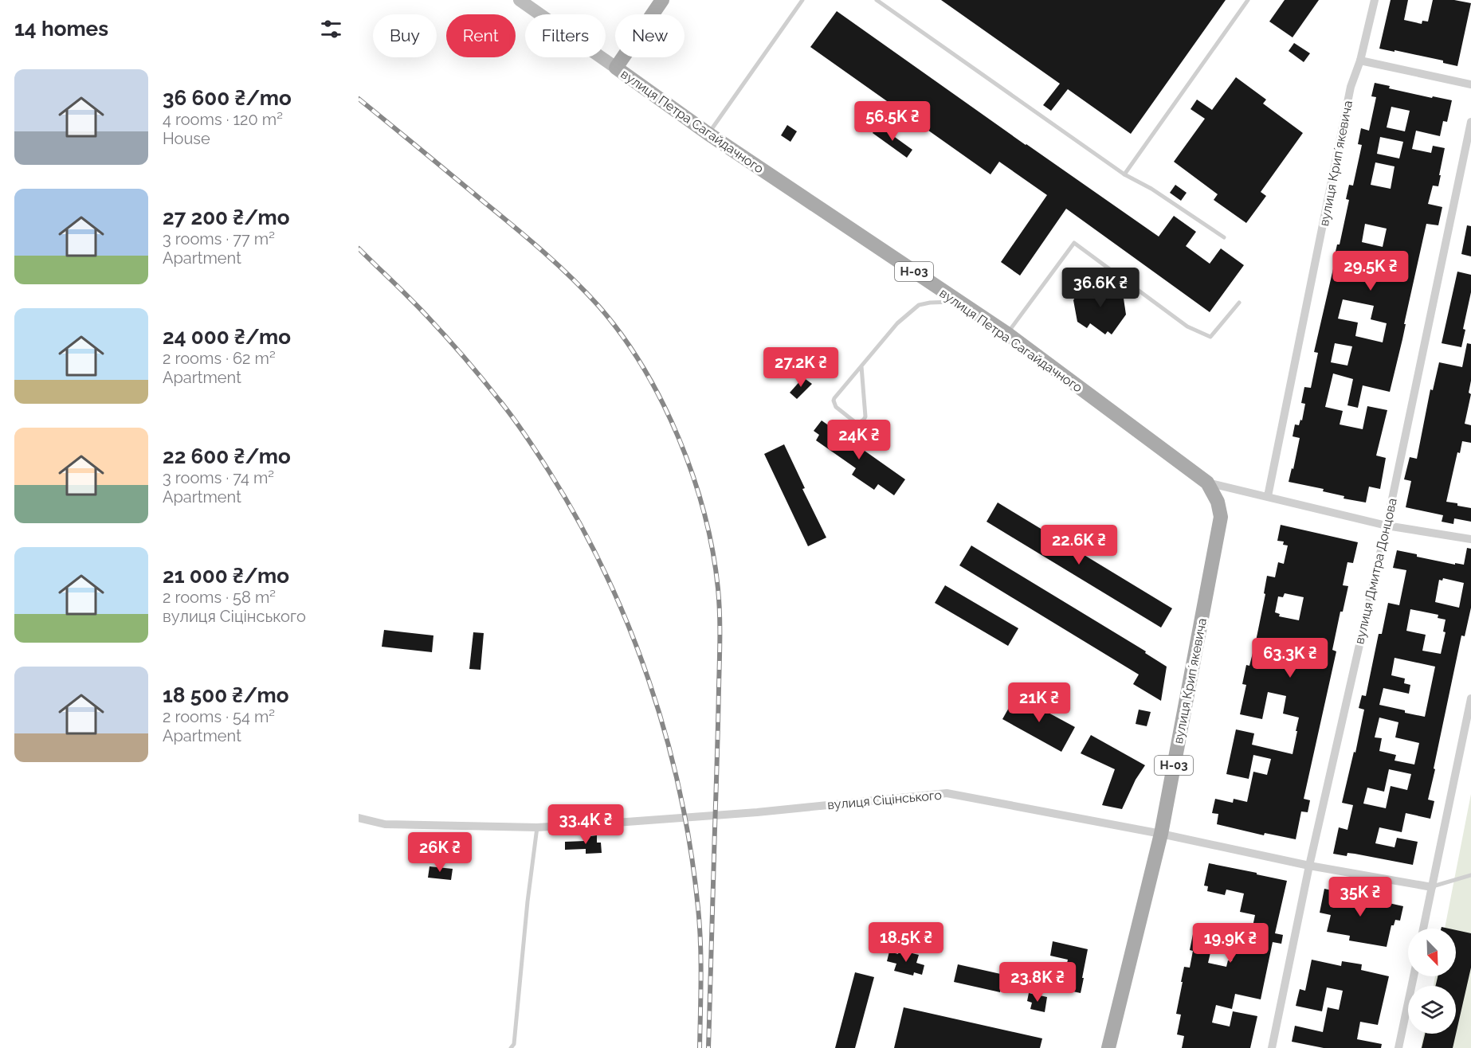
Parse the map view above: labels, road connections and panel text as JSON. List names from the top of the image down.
{
  "streets": {
    "main road": ["вулиця Петра Сагайдачного", "вулиця Крипʼякевича", "Н-03"],
    "street": ["вулиця Дмитра Донцова", "вулиця Сіцінського"]
  },
  "crossings": [
    ["вулиця Петра Сагайдачного", "вулиця Крипʼякевича"],
    ["вулиця Петра Сагайдачного", "вулиця Дмитра Донцова"],
    ["вулиця Крипʼякевича", "вулиця Сіцінського"],
    ["вулиця Дмитра Донцова", "вулиця Сіцінського"]
  ],
  "north": "bottom right",
  "page": {
    "heading": "14 homes",
    "chip": [
      "Buy",
      "Rent",
      "Filters",
      "New"
    ],
    "list": [
      {
        "name": "36 600 ₴/mo",
        "note": "4 rooms · 120 m² · House"
      },
      {
        "name": "27 200 ₴/mo",
        "note": "3 rooms · 77 m² · Apartment"
      },
      {
        "name": "24 000 ₴/mo",
        "note": "2 rooms · 62 m² · Apartment"
      },
      {
        "name": "22 600 ₴/mo",
        "note": "3 rooms · 74 m² · Apartment"
      },
      {
        "name": "21 000 ₴/mo",
        "note": "2 rooms · 58 m² · вулиця Сіцінського"
      },
      {
        "name": "18 500 ₴/mo",
        "note": "2 rooms · 54 m² · Apartment"
      }
    ],
    "price": [
      "56.5K ₴",
      "29.5K ₴",
      "36.6K ₴",
      "27.2K ₴",
      "24K ₴",
      "22.6K ₴",
      "63.3K ₴",
      "21K ₴",
      "33.4K ₴",
      "26K ₴",
      "35K ₴",
      "18.5K ₴",
      "19.9K ₴",
      "23.8K ₴"
    ]
  }
}
